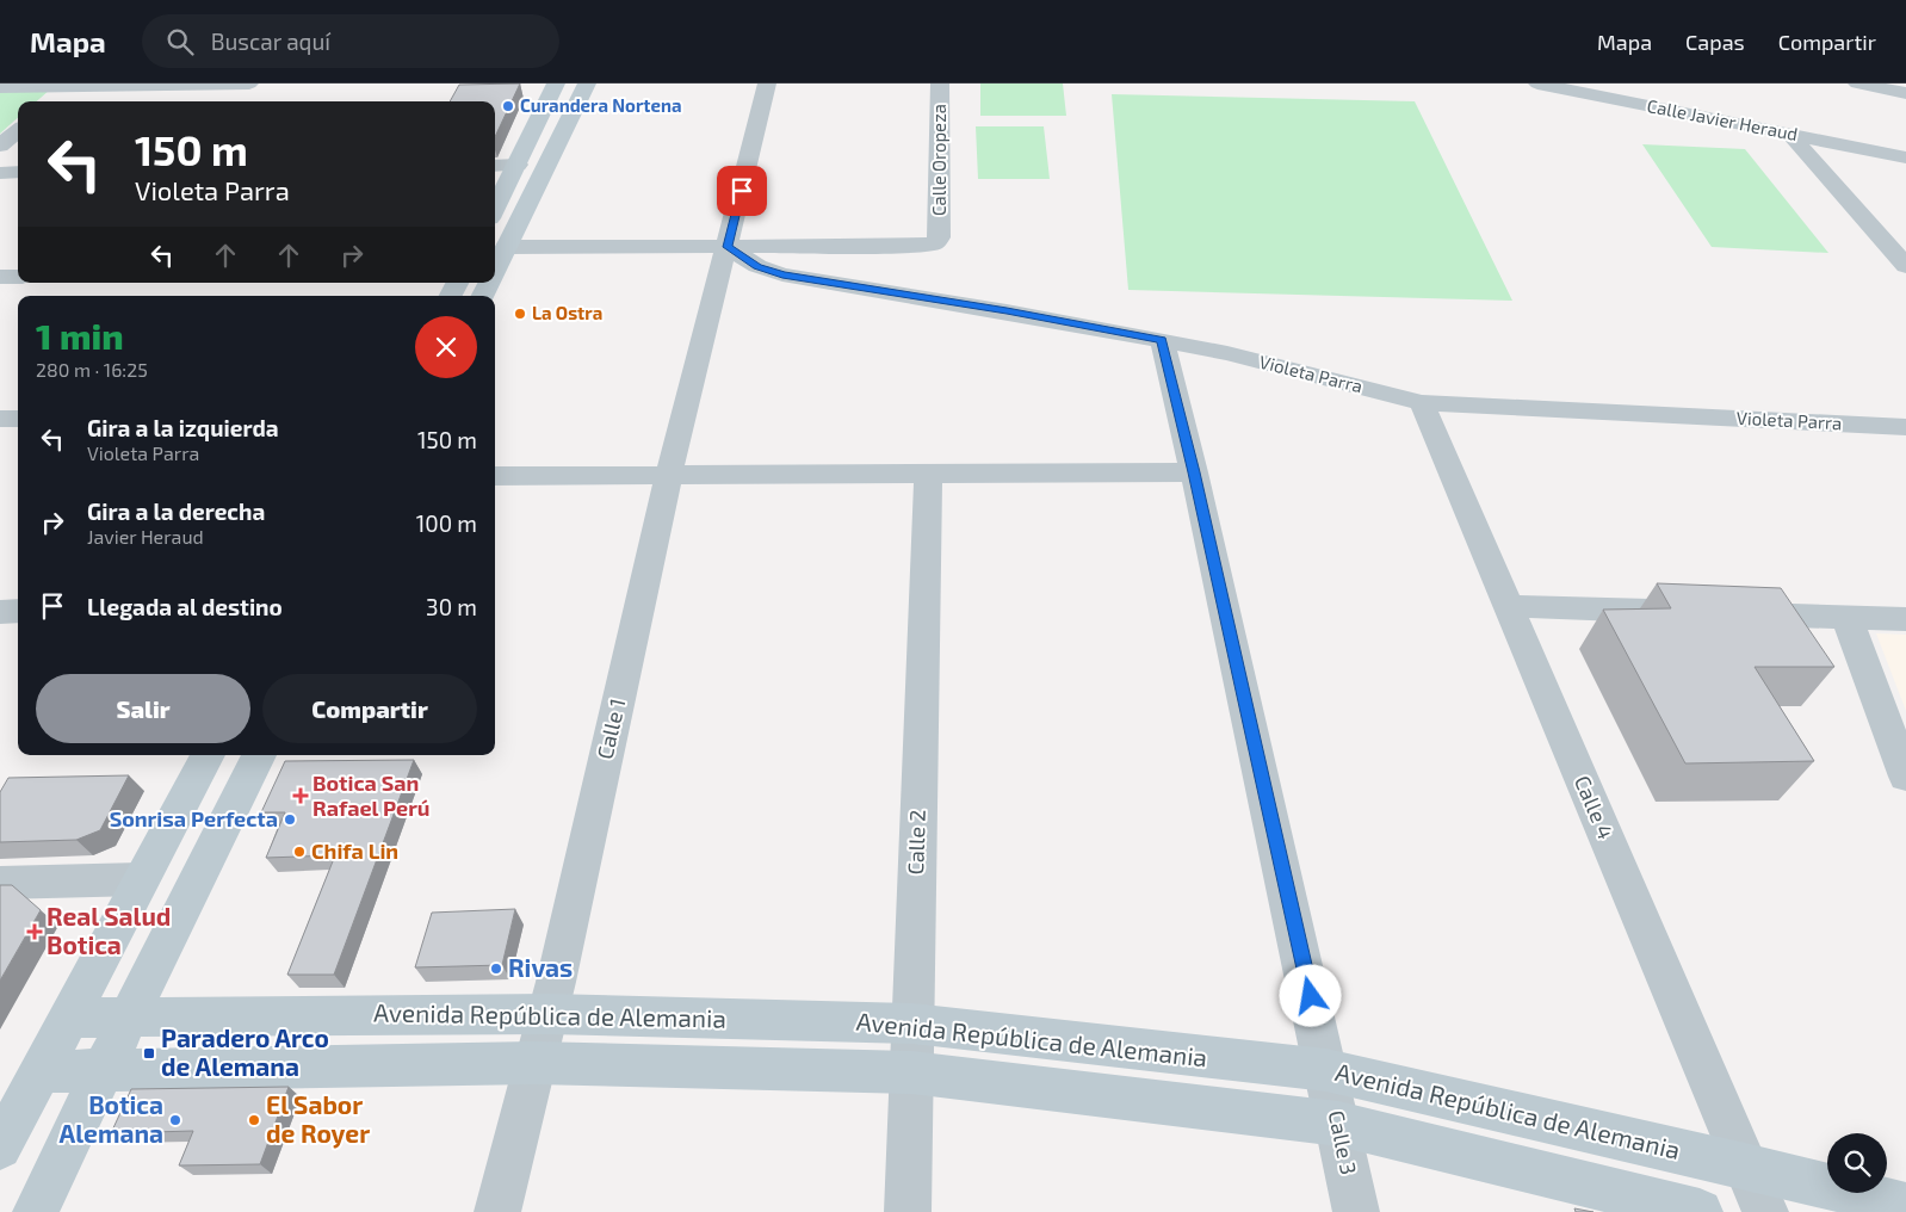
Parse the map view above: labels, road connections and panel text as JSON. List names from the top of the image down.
{
  "streets": {
    "street": [
      "Calle Javier Heraud",
      "Calle Oropeza",
      "Violeta Parra",
      "Calle 1",
      "Calle 4",
      "Calle 2",
      "Avenida República de Alemania",
      "Calle 3"
    ]
  },
  "crossings": [
    ["Calle Oropeza", "Violeta Parra"],
    ["Calle Oropeza", "Calle 1"],
    ["Violeta Parra", "Calle 1"],
    ["Violeta Parra", "Calle 4"],
    ["Violeta Parra", "Calle 3"],
    ["Calle 1", "Avenida República de Alemania"],
    ["Calle 4", "Avenida República de Alemania"],
    ["Calle 2", "Avenida República de Alemania"],
    ["Avenida República de Alemania", "Calle 3"]
  ],
  "places": {
    "other": [
      "Curandera Nortena",
      "La Ostra",
      "Sonrisa Perfecta",
      "Chifa Lin",
      "Rivas",
      "Botica Alemana",
      "El Sabor de Royer"
    ],
    "health": ["Botica San Rafael Perú", "Real Salud Botica"],
    "transit": ["Paradero Arco de Alemana"]
  },
  "page": {
    "header": "Mapa",
    "search": "Buscar aquí",
    "nav": ["Mapa", "Capas", "Compartir"],
    "turn": ["150 m", "Violeta Parra"],
    "heading": ["1 min", "280 m · 16:25"],
    "list": [
      {
        "name": "Gira a la izquierda",
        "note": "Violeta Parra",
        "value": "150 m"
      },
      {
        "name": "Gira a la derecha",
        "note": "Javier Heraud",
        "value": "100 m"
      },
      {
        "name": "Llegada al destino",
        "value": "30 m"
      }
    ],
    "buttons": ["Salir", "Compartir"]
  }
}
